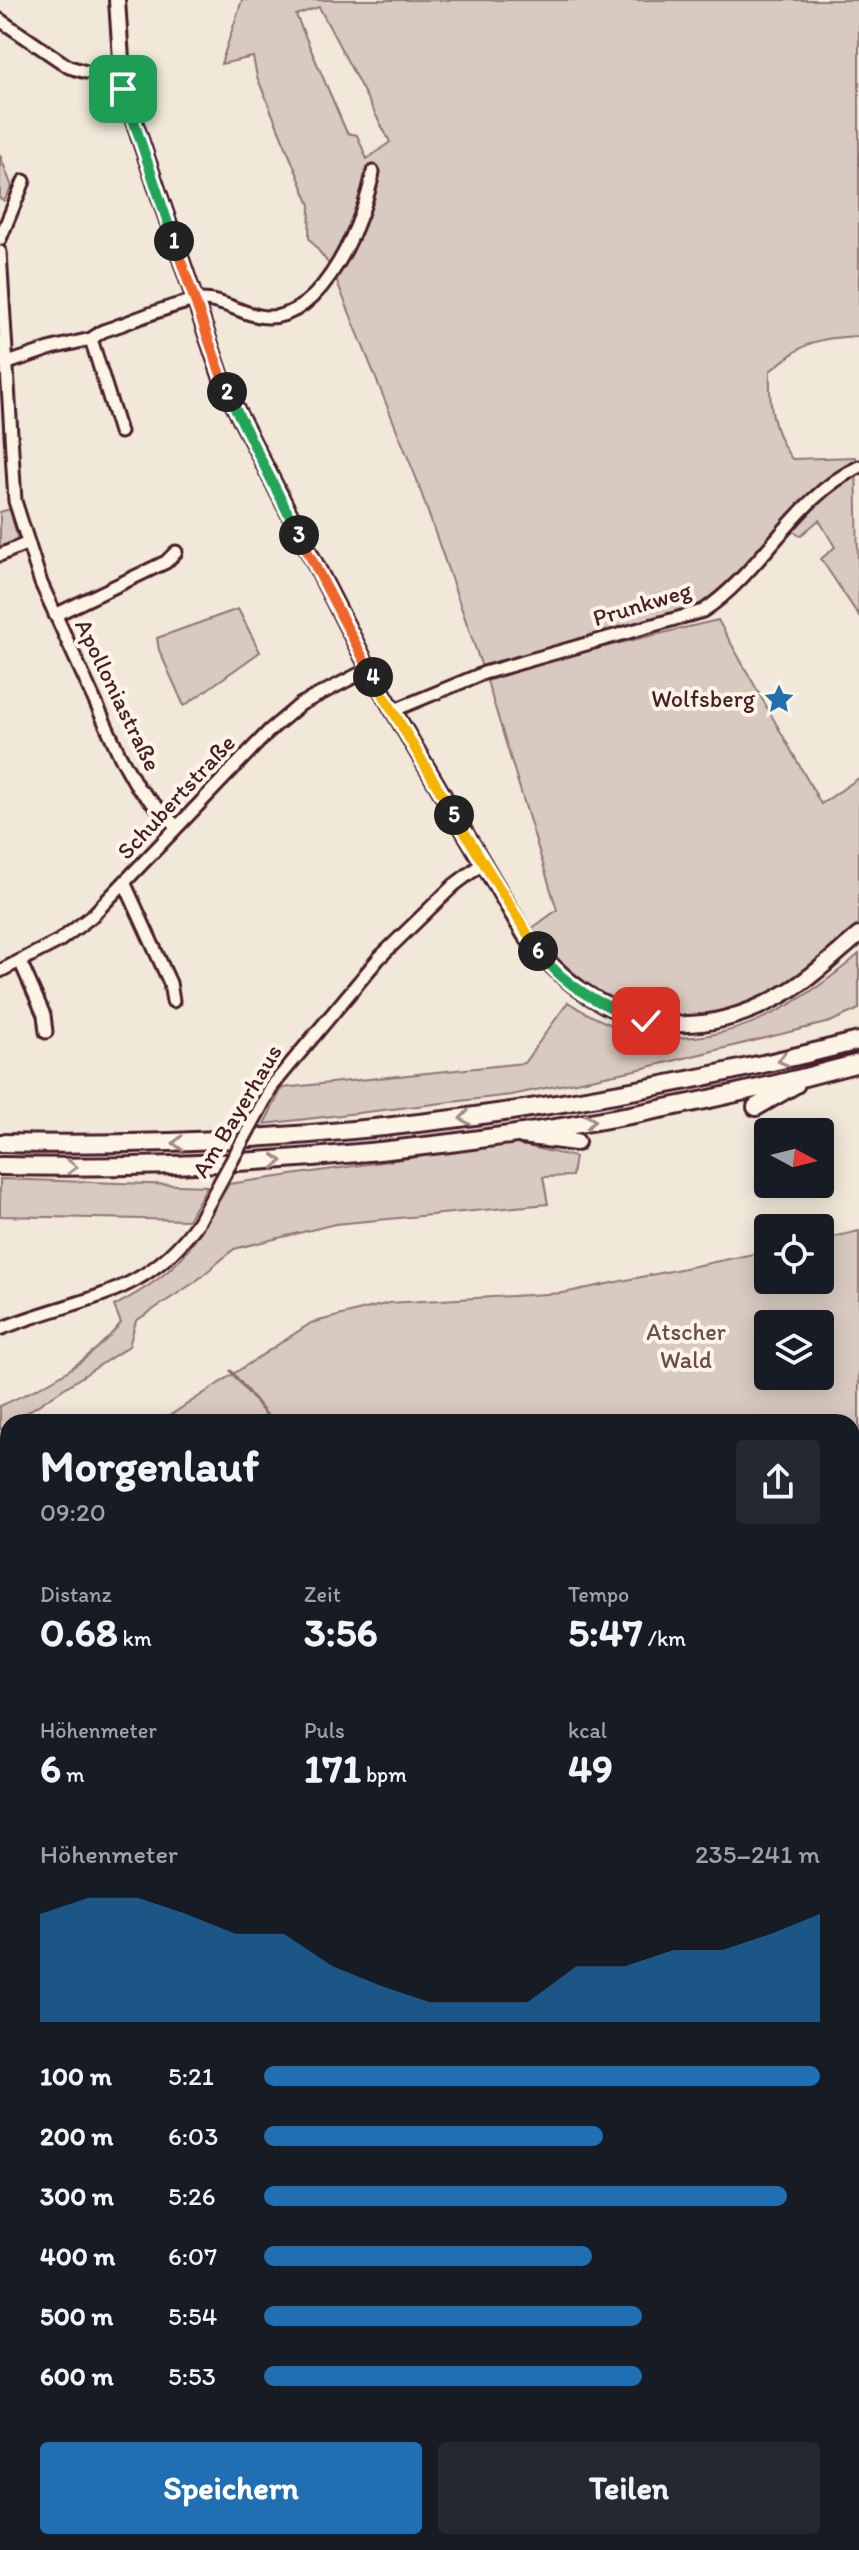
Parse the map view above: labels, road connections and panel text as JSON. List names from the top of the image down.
{
  "streets": {
    "street": [
      "Prunkweg",
      "Apolloniastraße",
      "Schubertstraße",
      "Am Bayerhaus"
    ]
  },
  "crossings": [
    ["Apolloniastraße", "Schubertstraße"]
  ],
  "parks": ["Atscher Wald"],
  "places": {
    "place": ["Wolfsberg"]
  },
  "north": "right",
  "page": {
    "pins": [
      "1",
      "2",
      "3",
      "4",
      "5",
      "6"
    ],
    "heading": ["Morgenlauf", "09:20"],
    "stats": [
      ["Distanz", "0.68 km"],
      ["Zeit", "3:56"],
      ["Tempo", "5:47 /km"],
      ["Höhenmeter", "6 m"],
      ["Puls", "171 bpm"],
      ["kcal", "49"]
    ],
    "chart": ["Höhenmeter", "235–241 m"],
    "list": [
      {
        "name": "100 m",
        "note": "5:21"
      },
      {
        "name": "200 m",
        "note": "6:03"
      },
      {
        "name": "300 m",
        "note": "5:26"
      },
      {
        "name": "400 m",
        "note": "6:07"
      },
      {
        "name": "500 m",
        "note": "5:54"
      },
      {
        "name": "600 m",
        "note": "5:53"
      }
    ],
    "buttons": ["Speichern", "Teilen"]
  }
}
